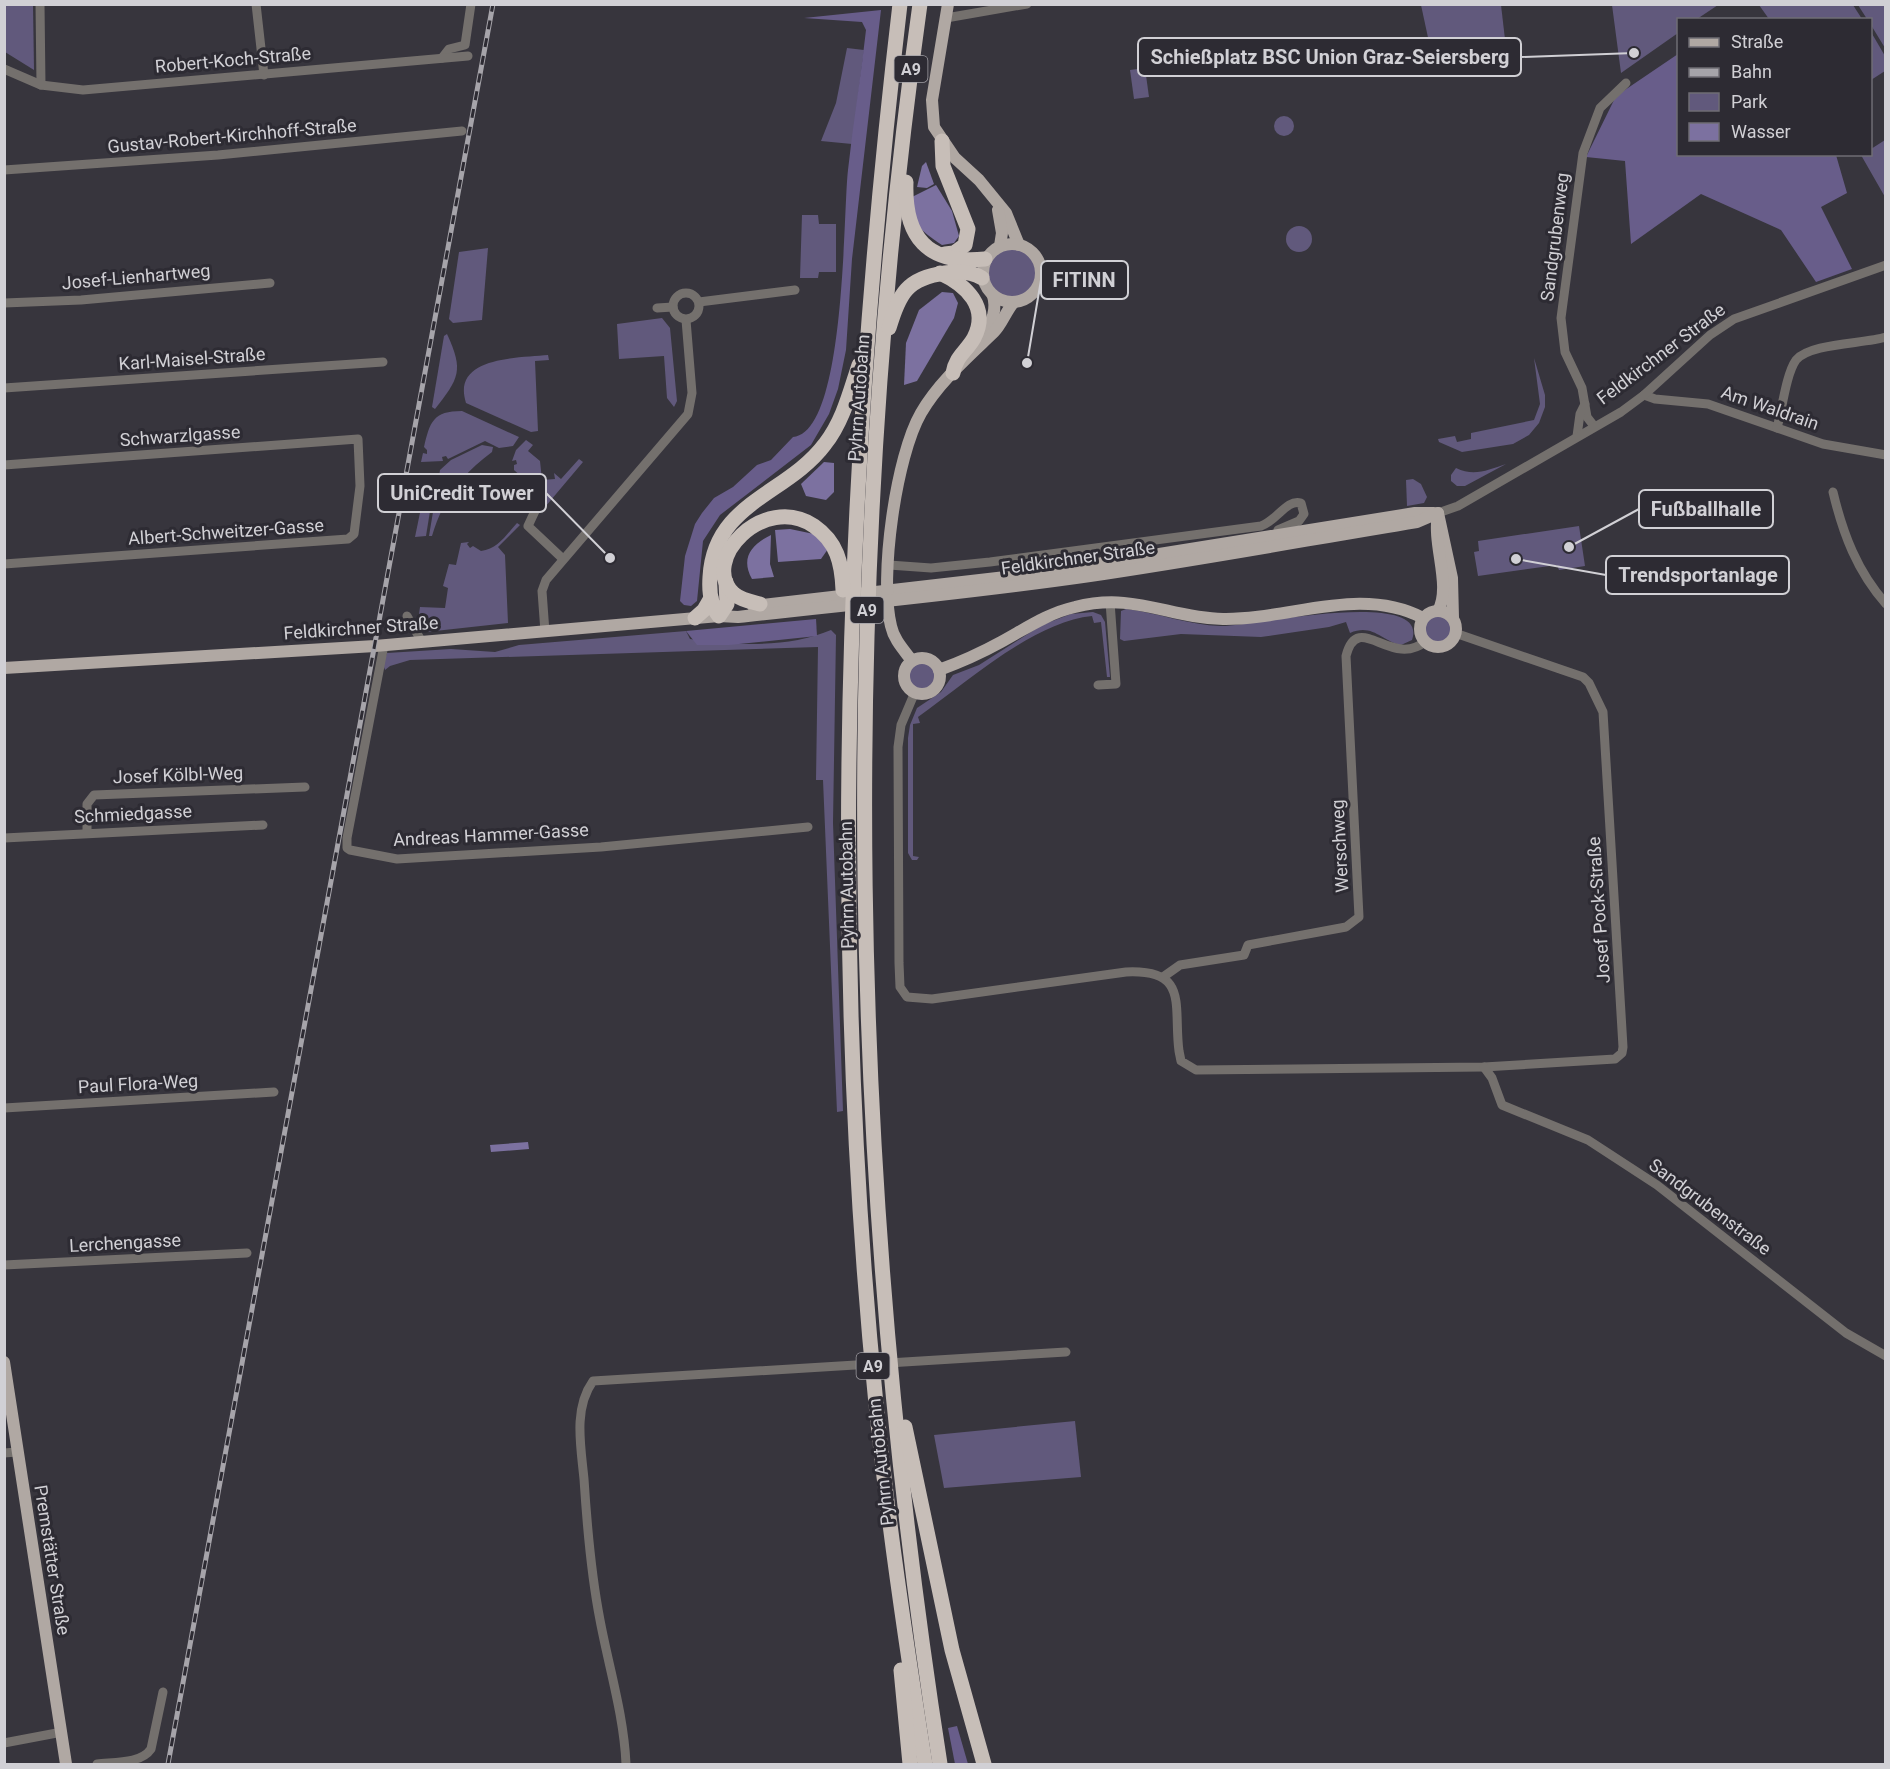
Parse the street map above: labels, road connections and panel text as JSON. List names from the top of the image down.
{
  "streets": {
    "highway": ["A9", "Pyhrn Autobahn"],
    "main road": ["Feldkirchner Straße", "Premstätter Straße"],
    "street": [
      "Robert-Koch-Straße",
      "Gustav-Robert-Kirchhoff-Straße",
      "Sandgrubenweg",
      "Josef-Lienhartweg",
      "Karl-Maisel-Straße",
      "Am Waldrain",
      "Schwarzlgasse",
      "Albert-Schweitzer-Gasse",
      "Josef Kölbl-Weg",
      "Schmiedgasse",
      "Andreas Hammer-Gasse",
      "Werschweg",
      "Josef Pock-Straße",
      "Paul Flora-Weg",
      "Sandgrubenstraße",
      "Lerchengasse"
    ]
  },
  "crossings": [
    ["Sandgrubenweg", "Feldkirchner Straße"],
    ["Feldkirchner Straße", "Am Waldrain"],
    ["Feldkirchner Straße", "Andreas Hammer-Gasse"],
    ["Schwarzlgasse", "Albert-Schweitzer-Gasse"],
    ["Josef Kölbl-Weg", "Schmiedgasse"],
    ["Werschweg", "Josef Pock-Straße"],
    ["Josef Pock-Straße", "Sandgrubenstraße"]
  ],
  "places": [
    "Schießplatz BSC Union Graz-Seiersberg",
    "FITINN",
    "Fußballhalle",
    "UniCredit Tower",
    "Trendsportanlage"
  ],
  "legend": [
    "Straße",
    "Bahn",
    "Park",
    "Wasser"
  ]
}
